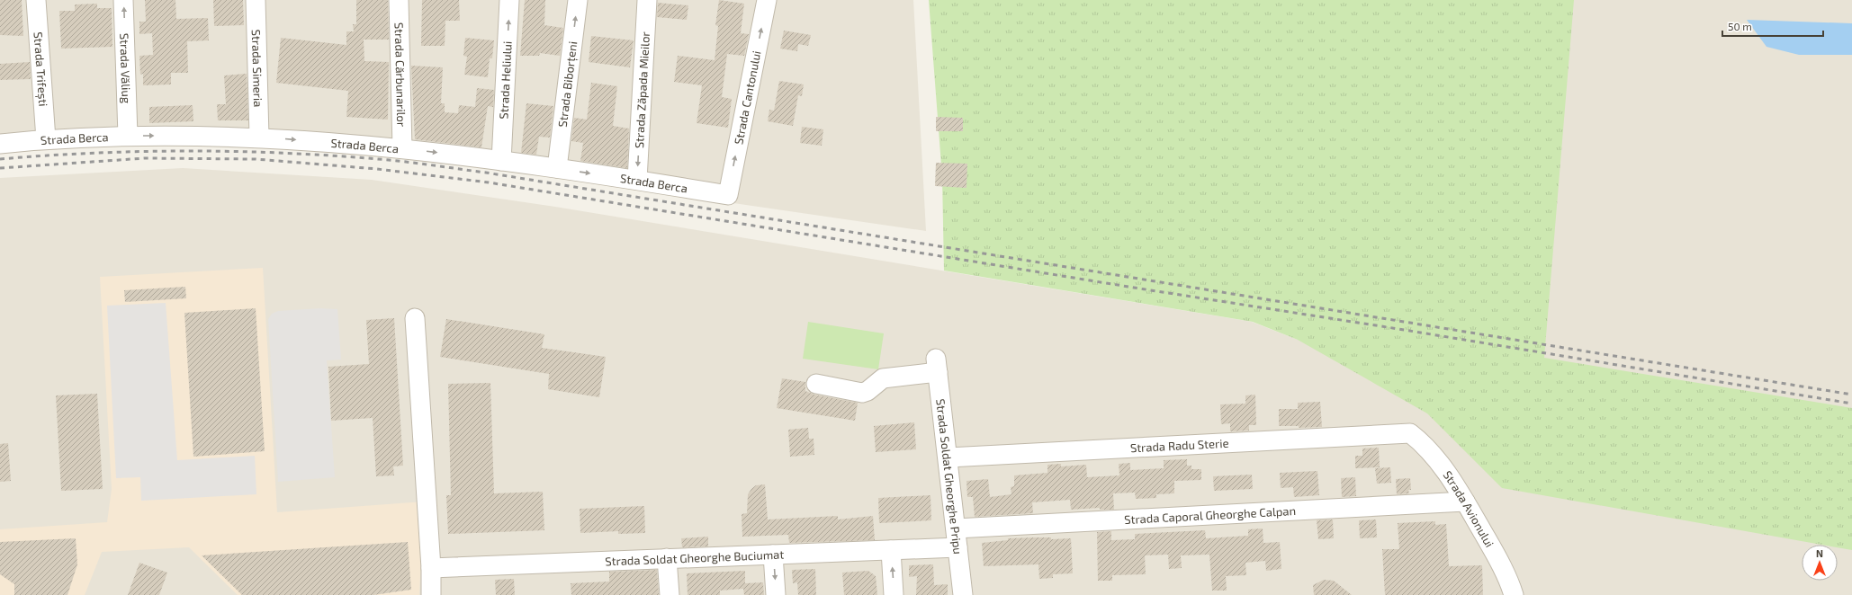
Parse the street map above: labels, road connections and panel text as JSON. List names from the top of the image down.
{
  "streets": {
    "street": [
      "Strada Văliug",
      "Strada Simeria",
      "Strada Trifești",
      "Strada Cărbunarilor",
      "Strada Heliului",
      "Strada Biborțeni",
      "Strada Zăpada Mieilor",
      "Strada Cantonului",
      "Strada Berca",
      "Strada Radu Sterie",
      "Strada Soldat Gheorghe Pripu",
      "Strada Avionului",
      "Strada Caporal Gheorghe Calpan",
      "Strada Soldat Gheorghe Buciumat"
    ]
  },
  "crossings": [
    ["Strada Văliug", "Strada Berca"],
    ["Strada Simeria", "Strada Berca"],
    ["Strada Trifești", "Strada Berca"],
    ["Strada Cărbunarilor", "Strada Berca"],
    ["Strada Heliului", "Strada Berca"],
    ["Strada Biborțeni", "Strada Berca"],
    ["Strada Zăpada Mieilor", "Strada Berca"],
    ["Strada Cantonului", "Strada Berca"],
    ["Strada Radu Sterie", "Strada Soldat Gheorghe Pripu"],
    ["Strada Radu Sterie", "Strada Avionului"],
    ["Strada Soldat Gheorghe Pripu", "Strada Caporal Gheorghe Calpan"],
    ["Strada Soldat Gheorghe Pripu", "Strada Soldat Gheorghe Buciumat"],
    ["Strada Avionului", "Strada Caporal Gheorghe Calpan"]
  ],
  "one_way": [
    "Strada Văliug",
    "Strada Heliului",
    "Strada Biborțeni",
    "Strada Zăpada Mieilor",
    "Strada Cantonului",
    "Strada Berca"
  ],
  "scale_bar": "50 m",
  "north": "top"
}
